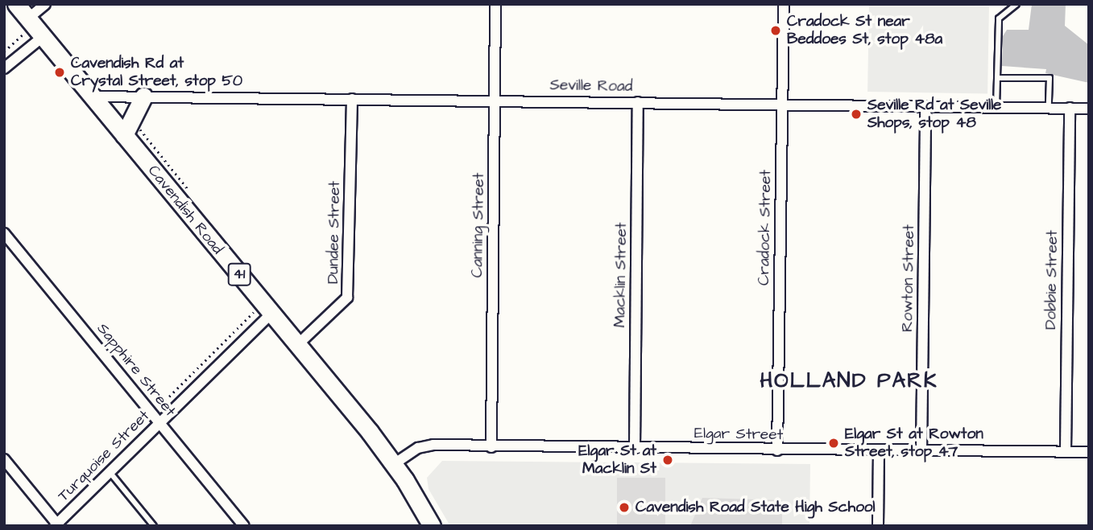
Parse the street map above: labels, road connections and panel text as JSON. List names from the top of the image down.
{
  "streets": {
    "main road": ["Cavendish Road", "41"],
    "street": [
      "Seville Road",
      "Canning Street",
      "Cradock Street",
      "Dundee Street",
      "Macklin Street",
      "Rowton Street",
      "Dobbie Street",
      "Sapphire Street",
      "Elgar Street",
      "Turquoise Street"
    ]
  },
  "crossings": [
    ["Seville Road", "Cavendish Road"],
    ["Seville Road", "Canning Street"],
    ["Seville Road", "Cradock Street"],
    ["Seville Road", "Dundee Street"],
    ["Seville Road", "Macklin Street"],
    ["Seville Road", "Rowton Street"],
    ["Seville Road", "Dobbie Street"],
    ["Cavendish Road", "Dundee Street"],
    ["Cavendish Road", "Elgar Street"],
    ["Cavendish Road", "Turquoise Street"],
    ["Canning Street", "Elgar Street"],
    ["Cradock Street", "Elgar Street"],
    ["Macklin Street", "Elgar Street"],
    ["Rowton Street", "Elgar Street"],
    ["Dobbie Street", "Elgar Street"],
    ["Sapphire Street", "Turquoise Street"]
  ],
  "districts": ["HOLLAND PARK"],
  "places": [
    "Cradock St near Beddoes St, stop 48a",
    "Cavendish Rd at Crystal Street, stop 50",
    "Seville Rd at Seville Shops, stop 48",
    "Elgar St at Rowton Street, stop 47",
    "Elgar St at Macklin St",
    "Cavendish Road State High School"
  ]
}
